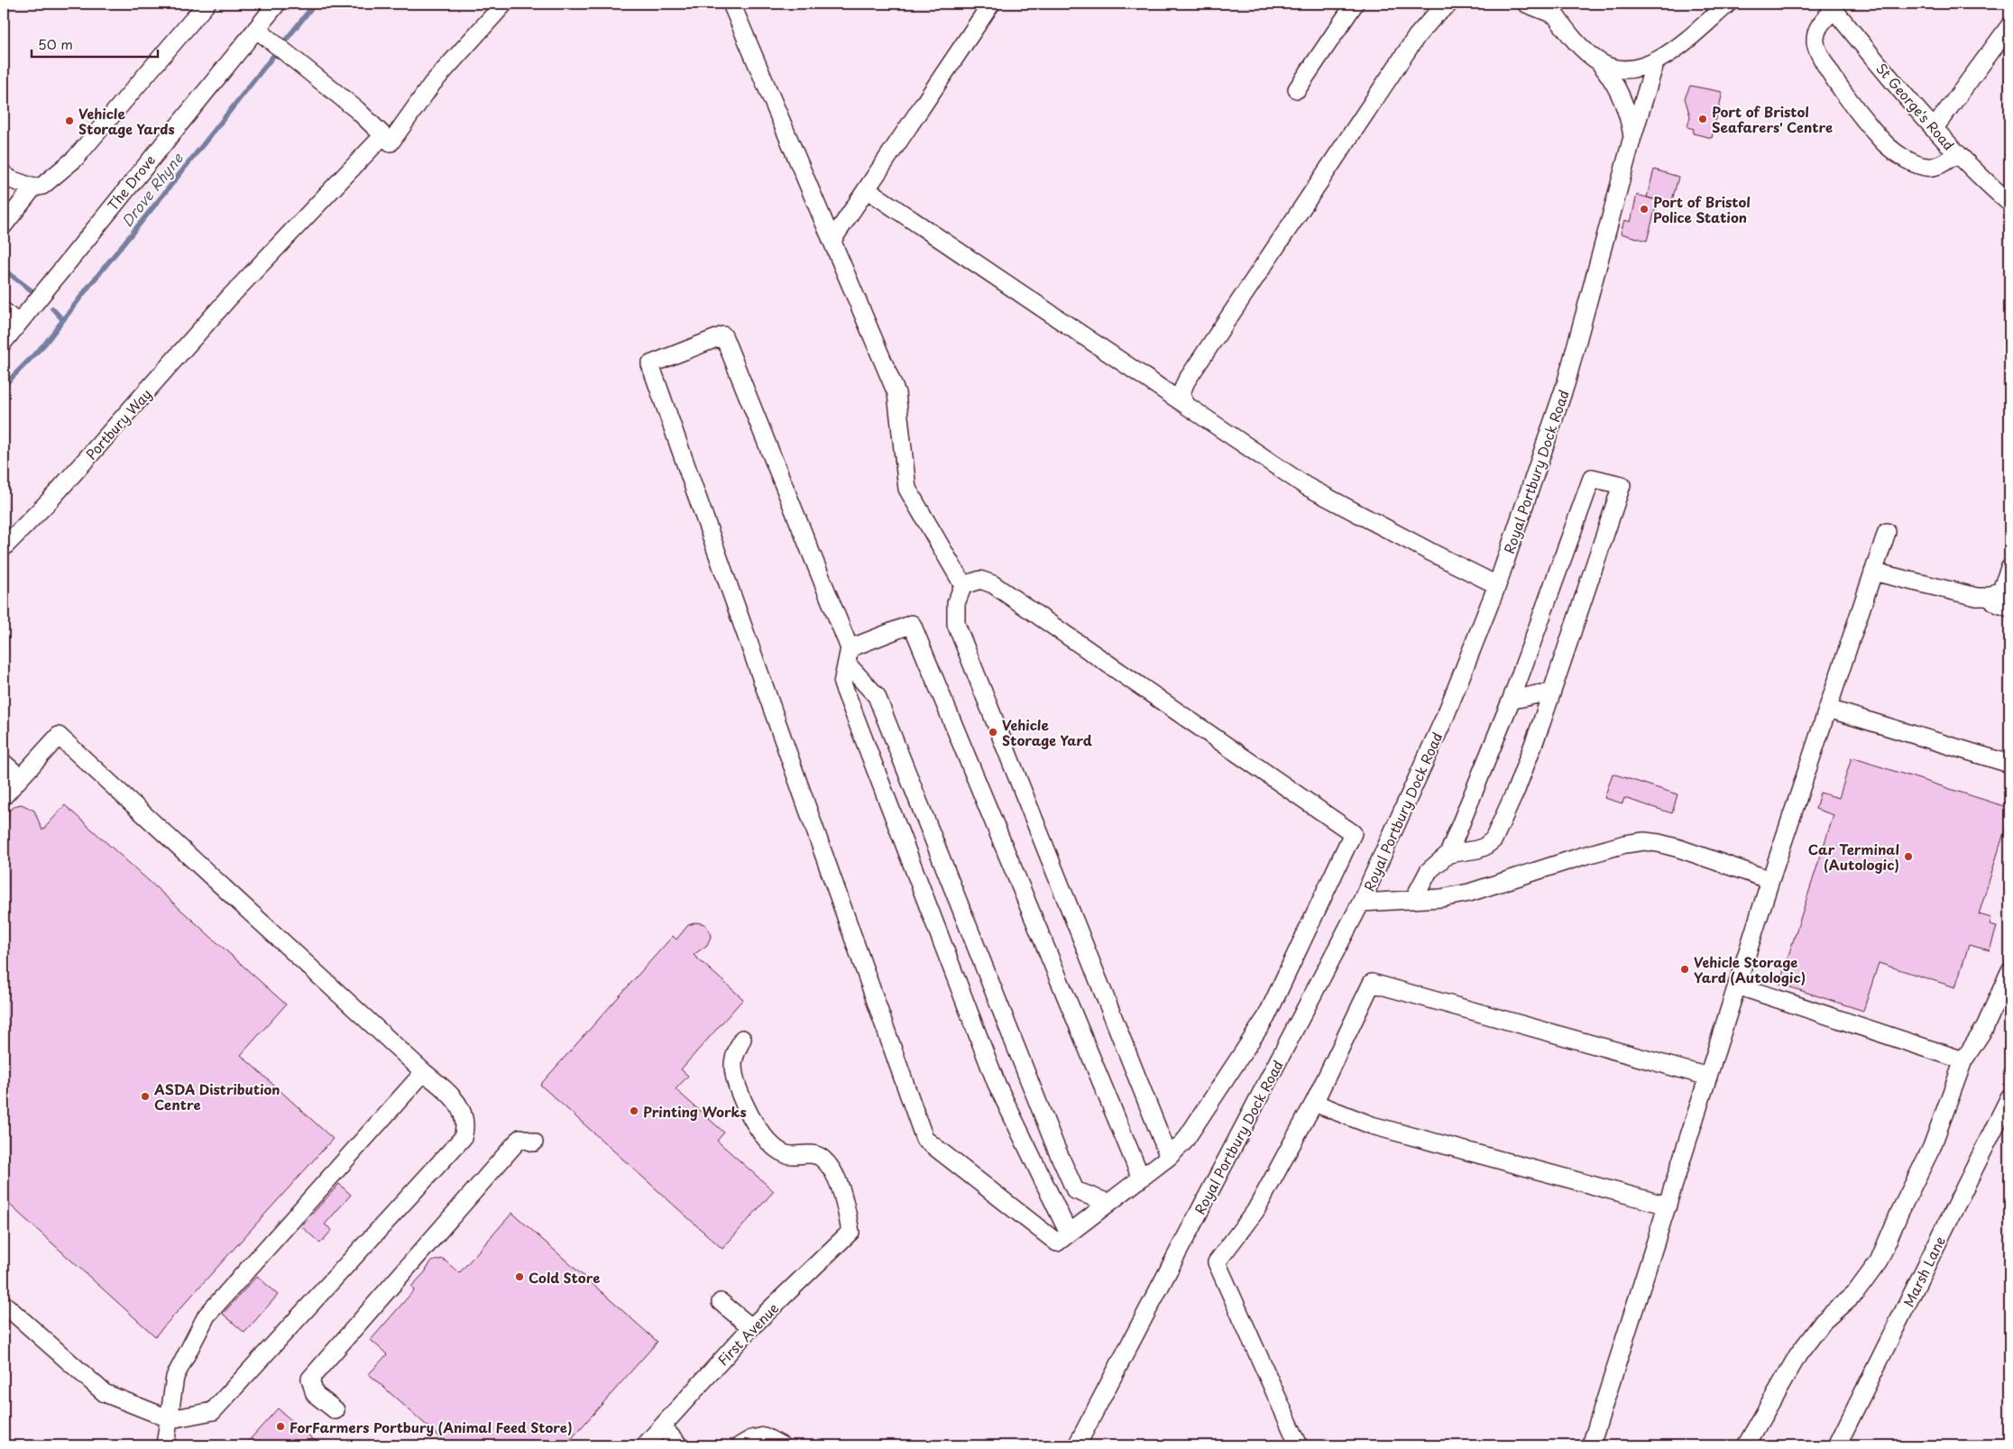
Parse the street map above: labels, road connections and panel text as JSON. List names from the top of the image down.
{
  "streets": {
    "street": [
      "St George's Road",
      "The Drove",
      "Portbury Way",
      "Royal Portbury Dock Road",
      "Marsh Lane",
      "First Avenue"
    ]
  },
  "water": ["Drove Rhyne"],
  "places": [
    "Port of Bristol Seafarers' Centre",
    "Vehicle Storage Yards",
    "Port of Bristol Police Station",
    "Vehicle Storage Yard",
    "Car Terminal (Autologic)",
    "Vehicle Storage Yard (Autologic)",
    "ASDA Distribution Centre",
    "Printing Works",
    "Cold Store",
    "ForFarmers Portbury (Animal Feed Store)"
  ],
  "scale_bar": "50 m"
}
